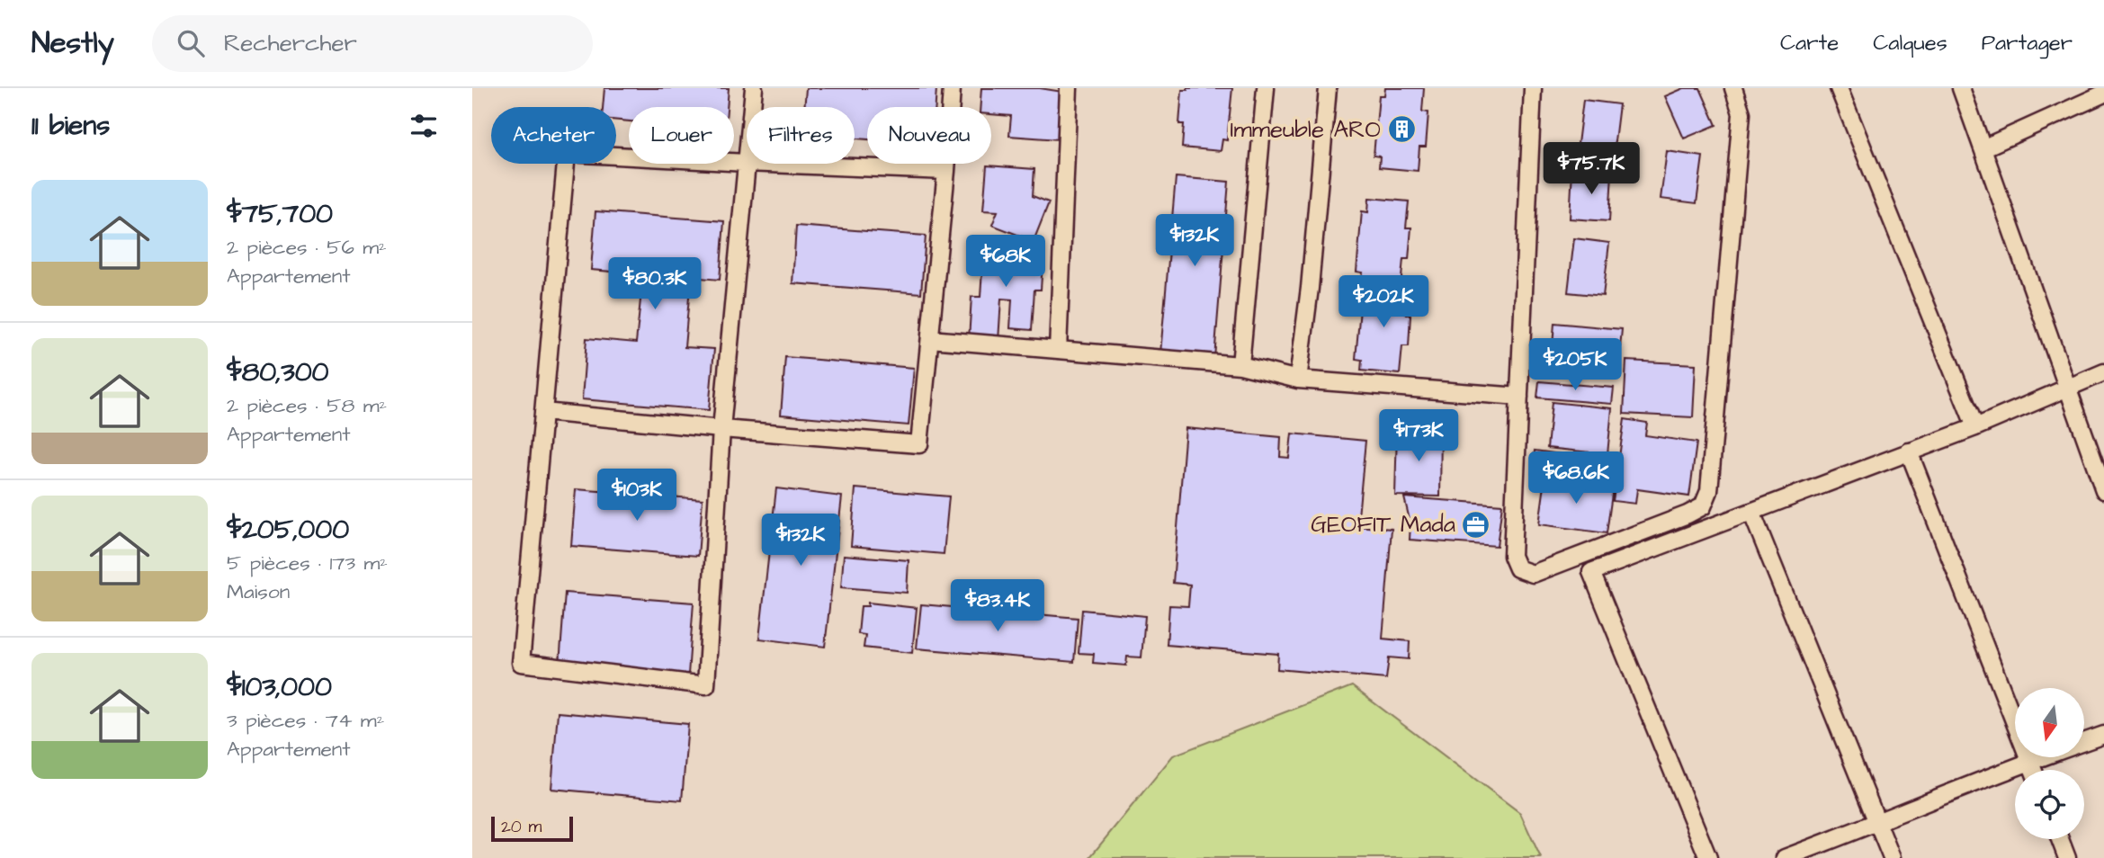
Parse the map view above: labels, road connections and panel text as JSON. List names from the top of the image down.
{
  "places": {
    "building": ["Immeuble ARO"],
    "office": ["GEOFIT Mada"]
  },
  "scale_bar": "20 m",
  "north": "bottom",
  "page": {
    "header": "Nestly",
    "search": "Rechercher",
    "nav": ["Carte", "Calques", "Partager"],
    "heading": "11 biens",
    "chip": [
      "Acheter",
      "Louer",
      "Filtres",
      "Nouveau"
    ],
    "price": [
      "$75.7K",
      "$132K",
      "$68K",
      "$80.3K",
      "$202K",
      "$205K",
      "$173K",
      "$68.6K",
      "$103K",
      "$132K",
      "$83.4K"
    ],
    "list": [
      {
        "name": "$75,700",
        "note": "2 pièces · 56 m² · Appartement"
      },
      {
        "name": "$80,300",
        "note": "2 pièces · 58 m² · Appartement"
      },
      {
        "name": "$205,000",
        "note": "5 pièces · 173 m² · Maison"
      },
      {
        "name": "$103,000",
        "note": "3 pièces · 74 m² · Appartement"
      }
    ],
    "scale": "20 m"
  }
}
